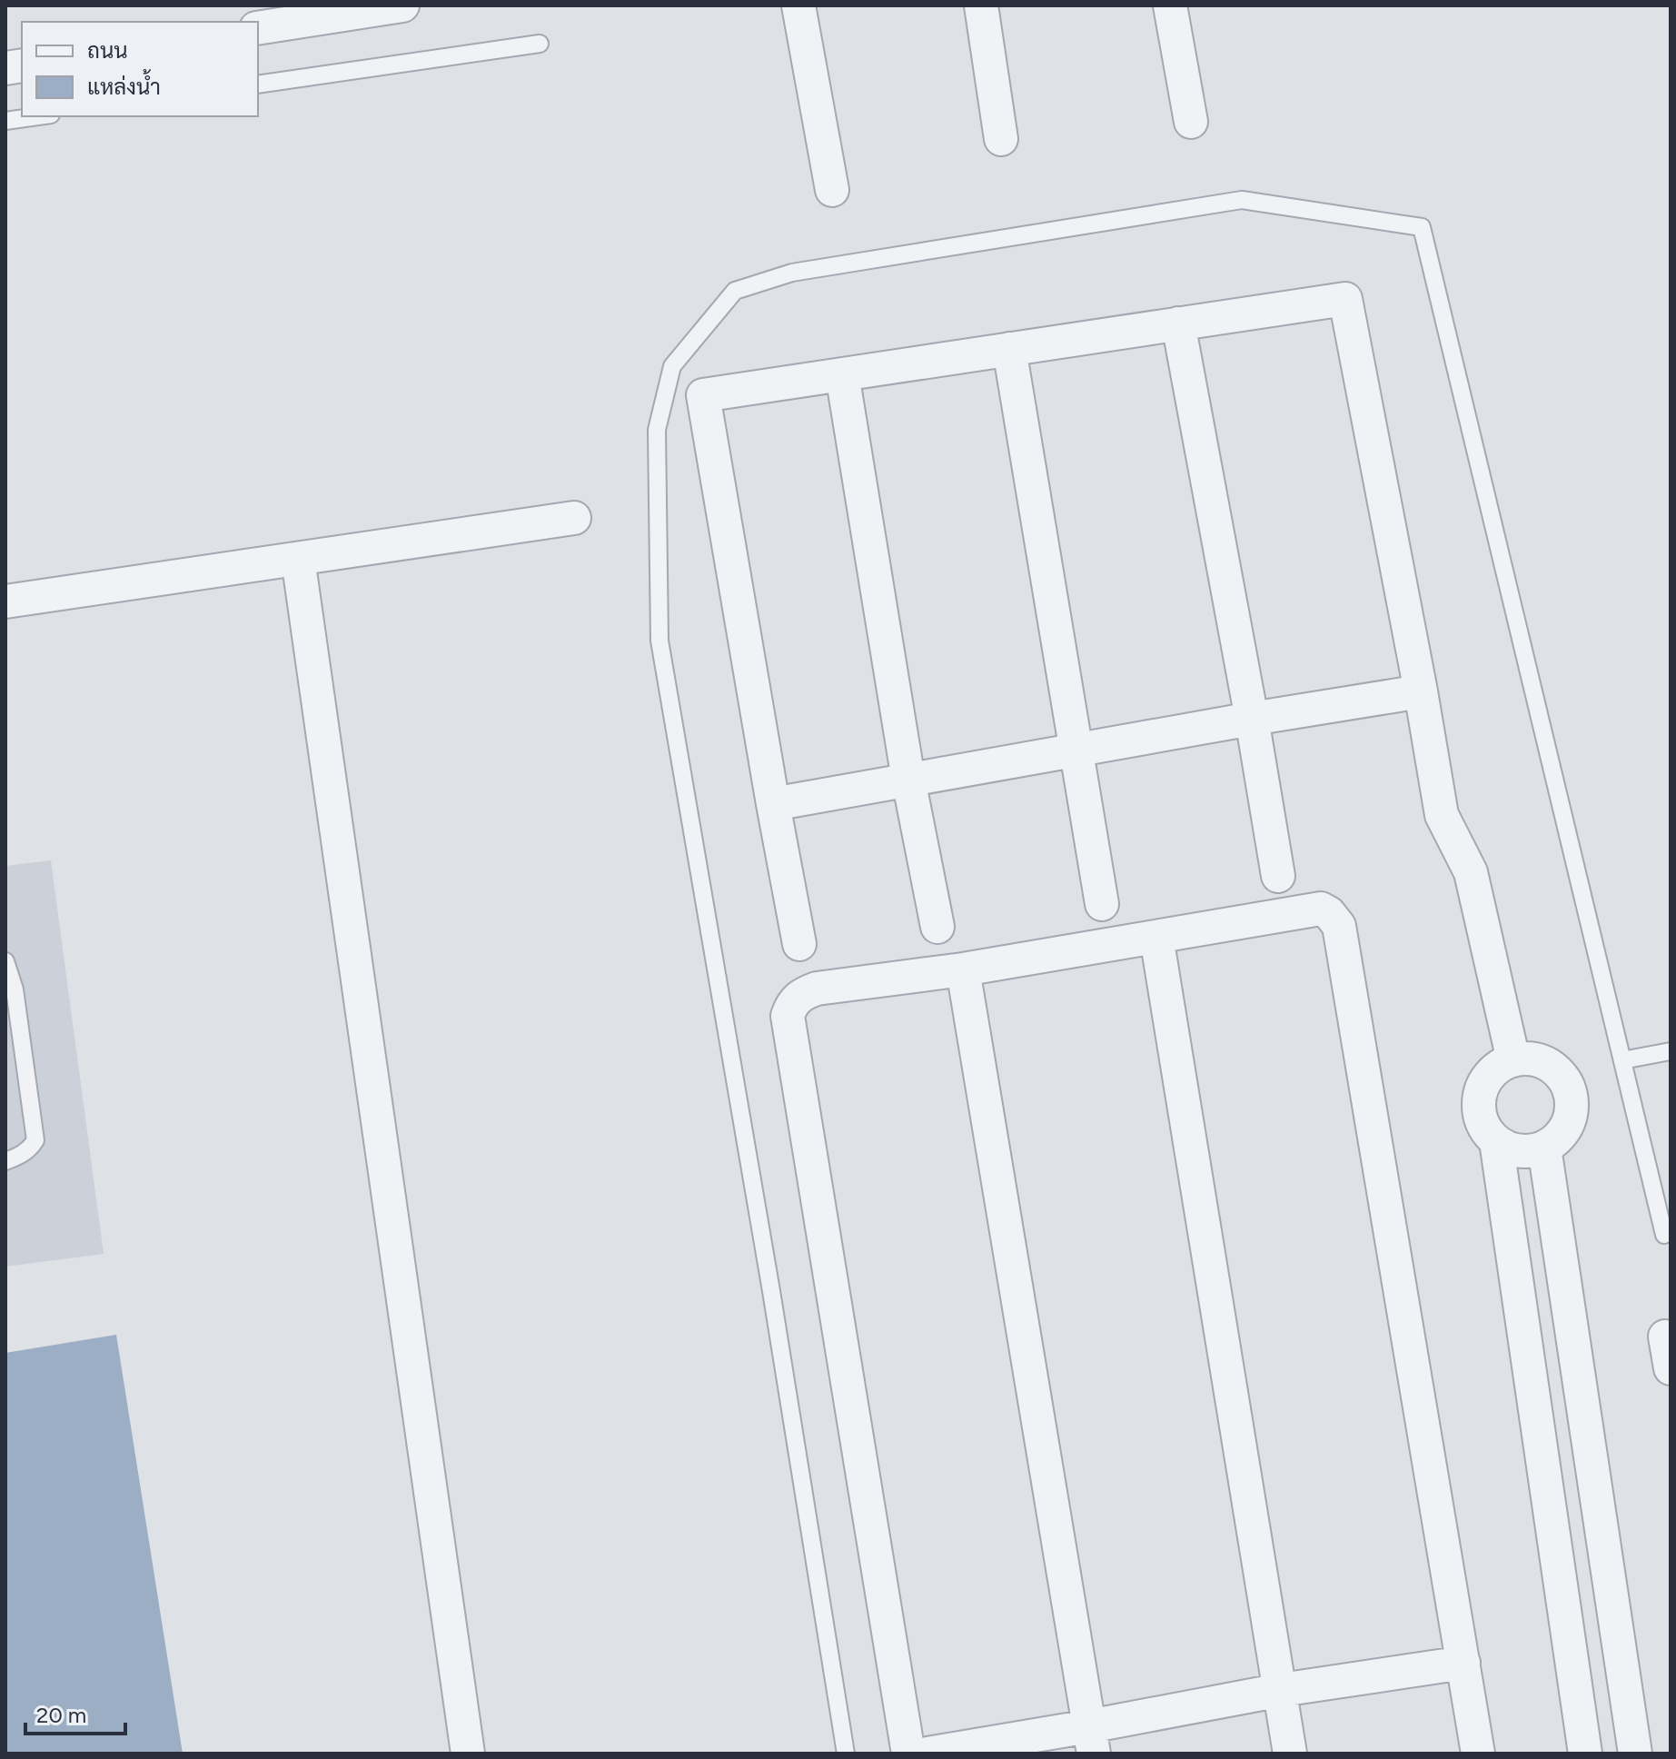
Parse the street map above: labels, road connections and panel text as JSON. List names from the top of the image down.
{
  "legend": ["ถนน", "แหล่งน้ำ"],
  "scale_bar": "20 m"
}
